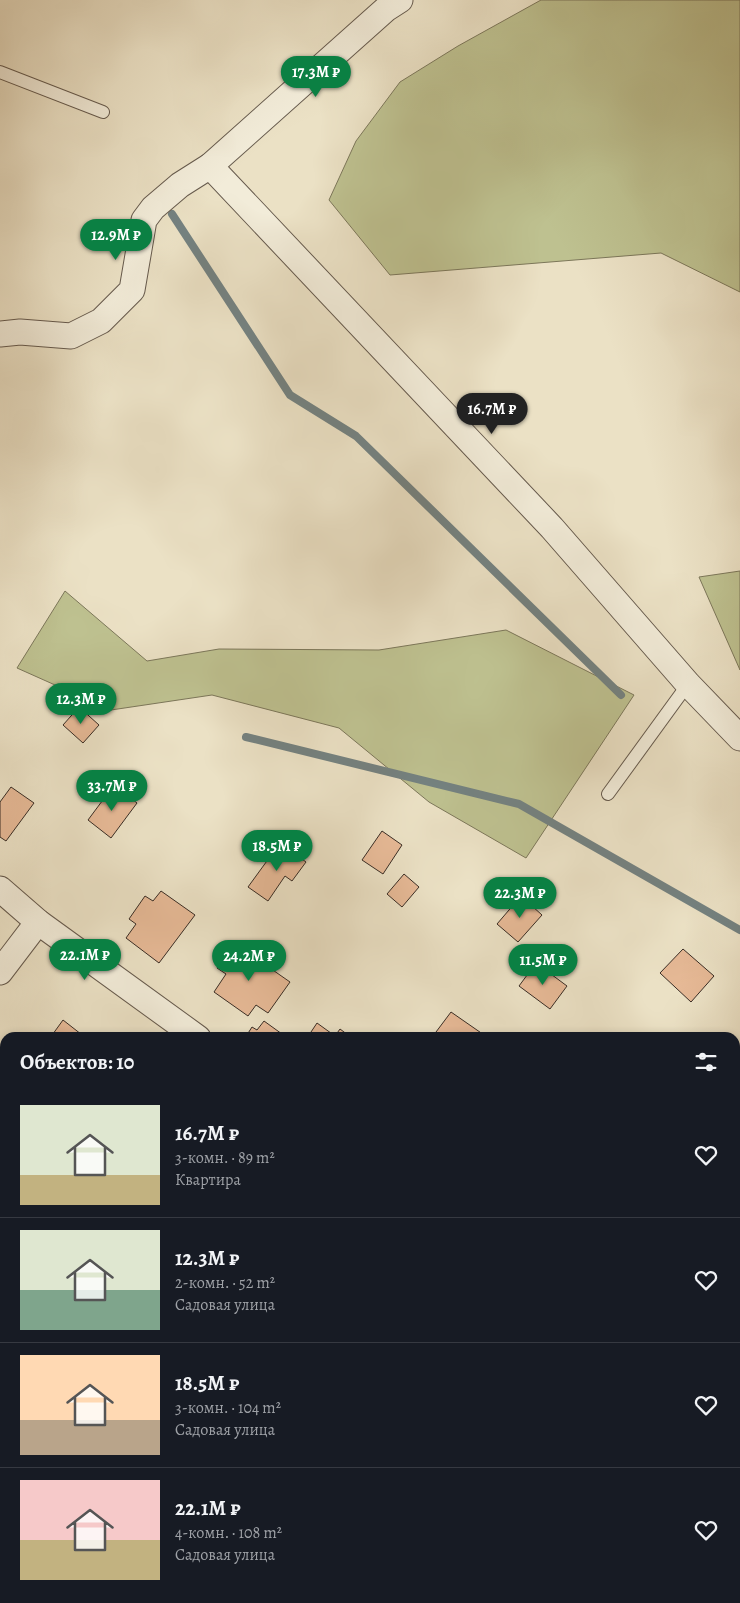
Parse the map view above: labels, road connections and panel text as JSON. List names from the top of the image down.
{
  "page": {
    "price": [
      "17.3M ₽",
      "12.9M ₽",
      "16.7M ₽",
      "12.3M ₽",
      "33.7M ₽",
      "18.5M ₽",
      "22.3M ₽",
      "22.1M ₽",
      "24.2M ₽",
      "11.5M ₽"
    ],
    "heading": "Объектов: 10",
    "list": [
      {
        "name": "16.7M ₽",
        "note": "3-комн. · 89 m² · Квартира"
      },
      {
        "name": "12.3M ₽",
        "note": "2-комн. · 52 m² · Садовая улица"
      },
      {
        "name": "18.5M ₽",
        "note": "3-комн. · 104 m² · Садовая улица"
      },
      {
        "name": "22.1M ₽",
        "note": "4-комн. · 108 m² · Садовая улица"
      }
    ]
  }
}
